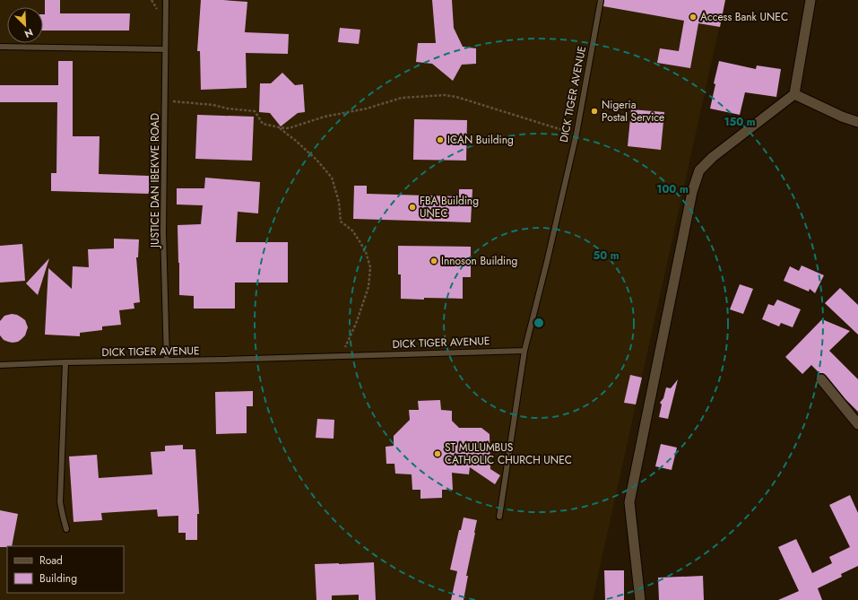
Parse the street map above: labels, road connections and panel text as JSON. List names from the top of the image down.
{
  "streets": {
    "lane": ["DICK TIGER AVENUE", "JUSTICE DAN IBEKWE ROAD"]
  },
  "crossings": [
    ["DICK TIGER AVENUE", "JUSTICE DAN IBEKWE ROAD"]
  ],
  "places": [
    "Access Bank UNEC",
    "Nigeria Postal Service",
    "ICAN Building",
    "FBA Building UNEC",
    "Innoson Building",
    "ST MULUMBUS CATHOLIC CHURCH UNEC"
  ],
  "legend": ["Road", "Building"],
  "north": "bottom right",
  "rings": ["150 m", "100 m", "50 m"]
}
